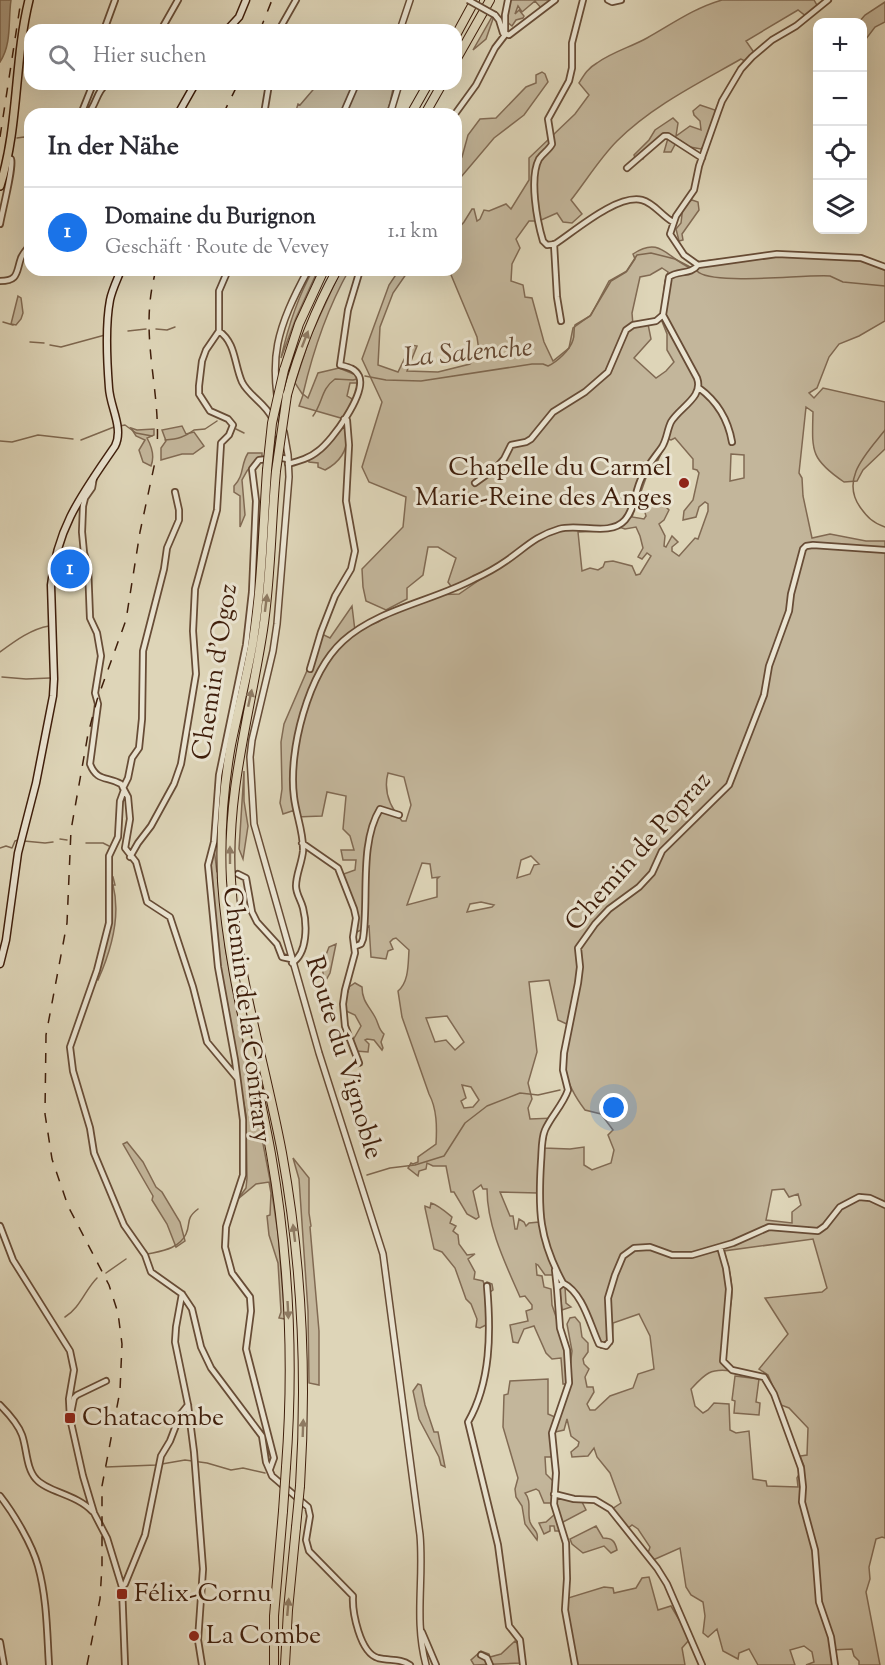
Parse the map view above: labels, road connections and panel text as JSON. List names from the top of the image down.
{
  "streets": {
    "street": [
      "Chemin d'Ogoz",
      "Chemin de Popraz",
      "Chemin de la Confrary",
      "Route du Vignoble"
    ]
  },
  "crossings": [
    ["Chemin d'Ogoz", "Chemin de la Confrary"],
    ["Chemin d'Ogoz", "Route du Vignoble"],
    ["Chemin de la Confrary", "Route du Vignoble"]
  ],
  "water": ["La Salenche"],
  "places": {
    "other": ["Chapelle du Carmel Marie-Reine des Anges", "La Combe"],
    "transit": ["Chatacombe", "Félix-Cornu"]
  },
  "page": {
    "map_buttons": ["+", "−"],
    "search": "Hier suchen",
    "heading": "In der Nähe",
    "list": [
      {
        "mark": "1",
        "name": "Domaine du Burignon",
        "note": "Geschäft · Route de Vevey",
        "value": "1.1 km"
      }
    ],
    "pins": "1"
  }
}
